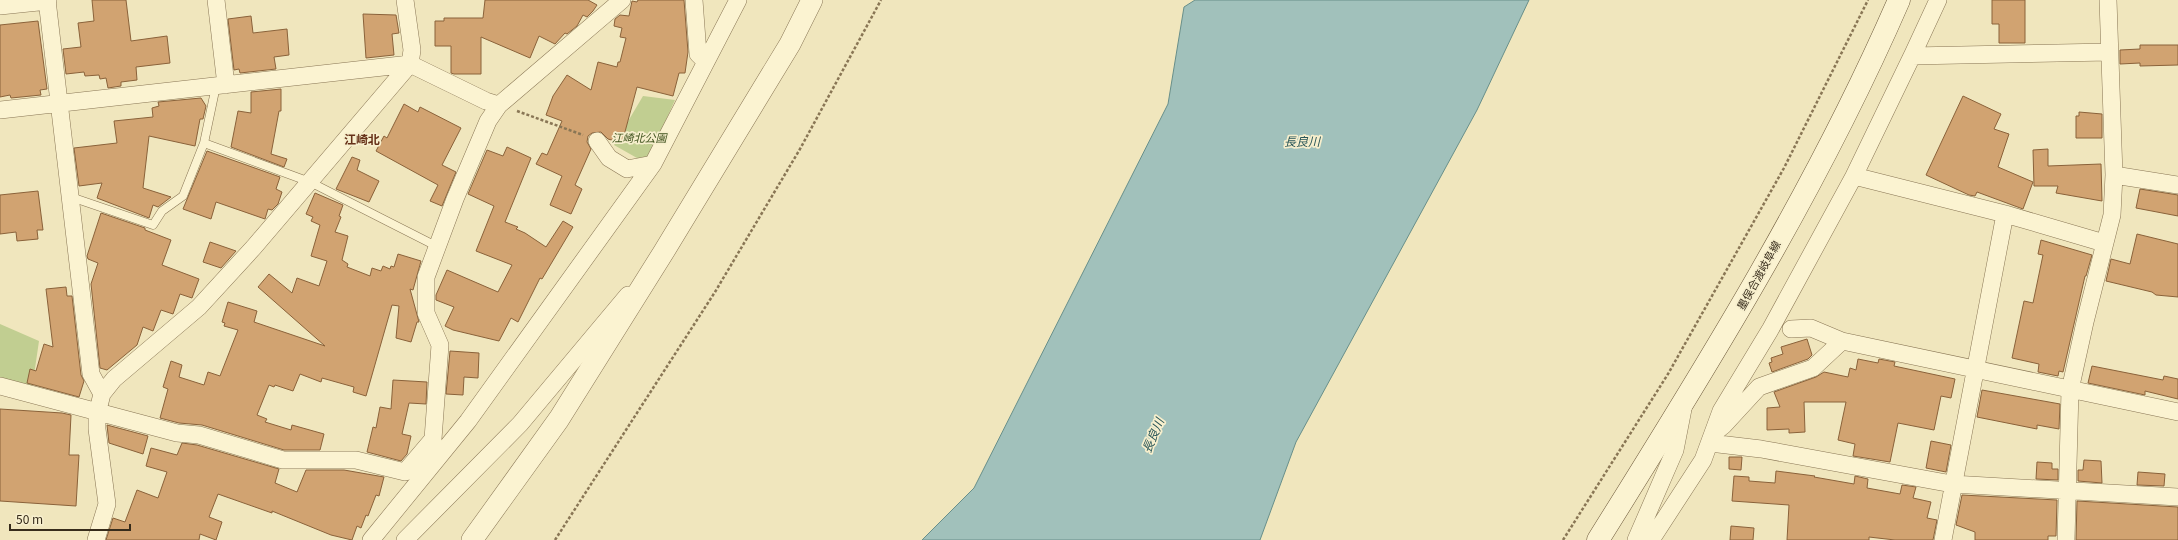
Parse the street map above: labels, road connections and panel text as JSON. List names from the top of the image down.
{
  "streets": {
    "main road": ["墨俣合渡岐阜線"]
  },
  "districts": ["江崎北"],
  "water": ["長良川"],
  "parks": ["江崎北公園"],
  "scale_bar": "50 m"
}
